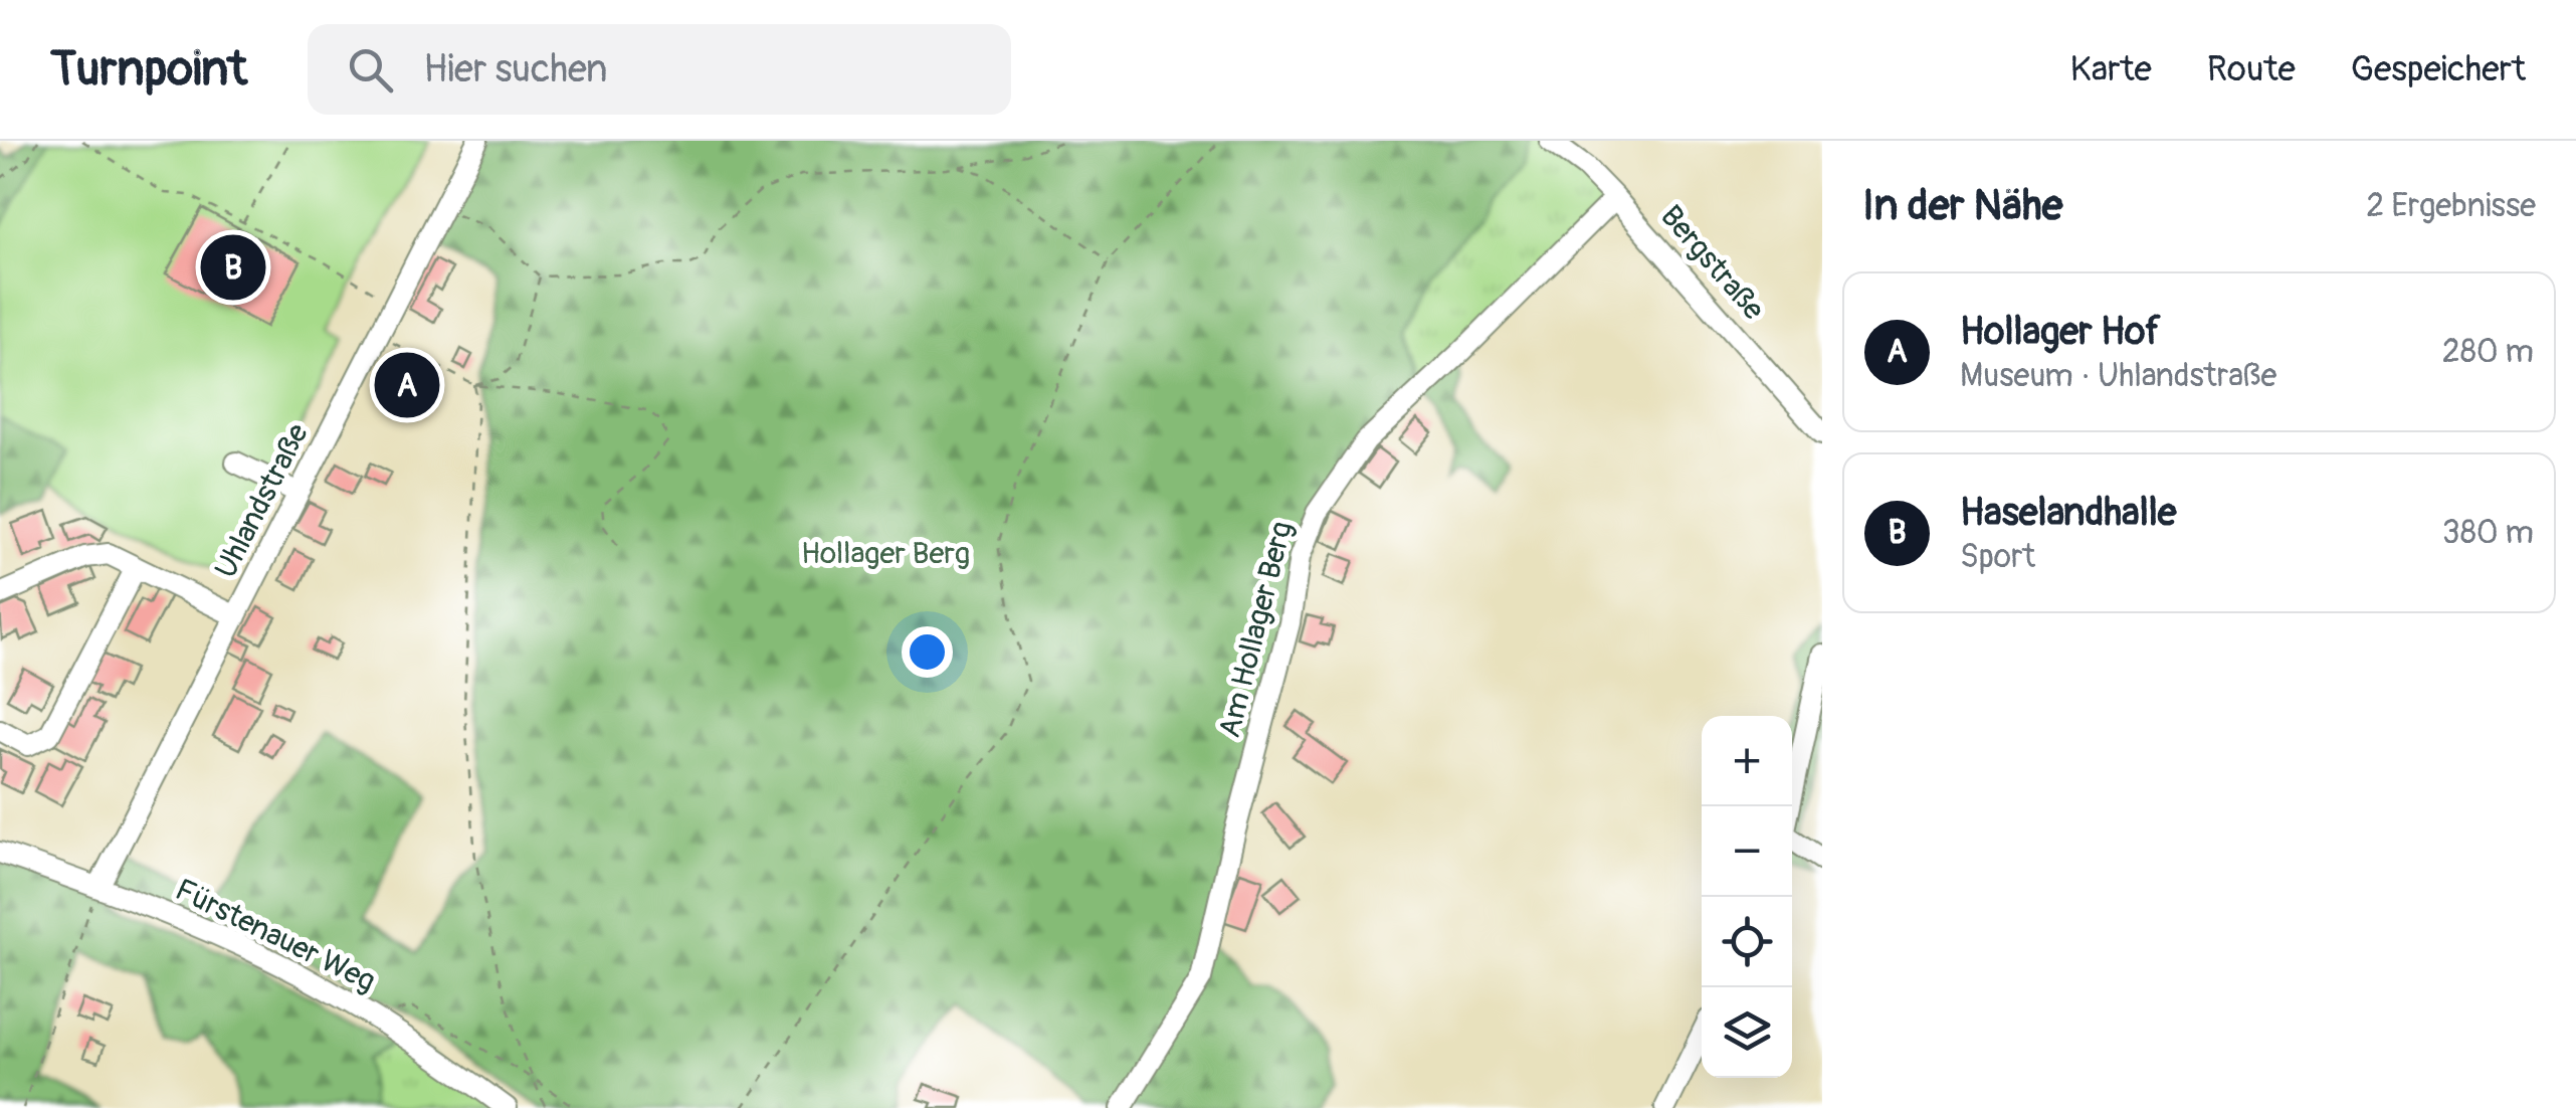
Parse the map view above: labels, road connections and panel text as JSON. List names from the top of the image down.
{
  "streets": {
    "street": [
      "Bergstraße",
      "Uhlandstraße",
      "Am Hollager Berg",
      "Fürstenauer Weg"
    ]
  },
  "crossings": [
    ["Bergstraße", "Am Hollager Berg"],
    ["Uhlandstraße", "Fürstenauer Weg"]
  ],
  "parks": ["Hollager Berg"],
  "page": {
    "header": "Turnpoint",
    "search": "Hier suchen",
    "nav": ["Karte", "Route", "Gespeichert"],
    "heading": ["In der Nähe", "2 Ergebnisse"],
    "pins": ["B", "A"],
    "list": [
      {
        "mark": "A",
        "name": "Hollager Hof",
        "note": "Museum · Uhlandstraße",
        "value": "280 m"
      },
      {
        "mark": "B",
        "name": "Haselandhalle",
        "note": "Sport",
        "value": "380 m"
      }
    ],
    "map_buttons": ["+", "−"]
  }
}
